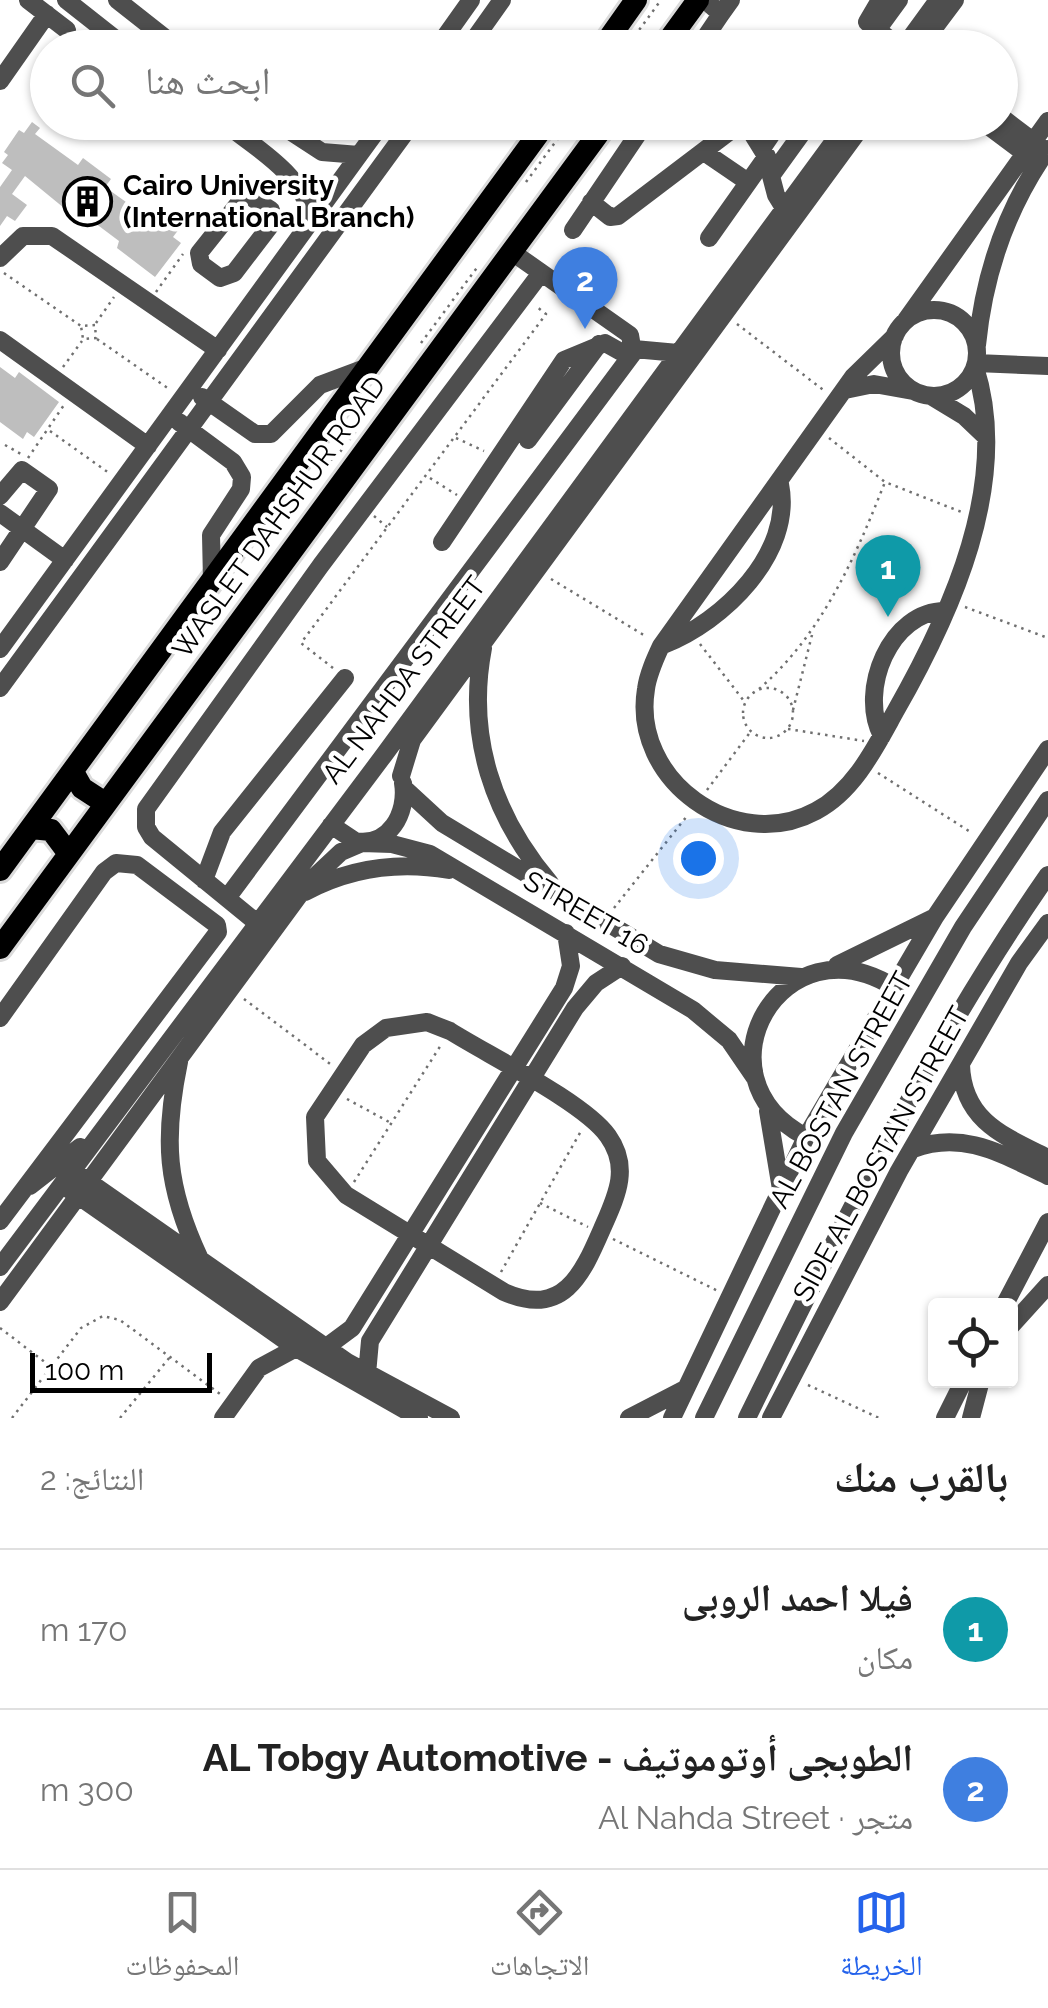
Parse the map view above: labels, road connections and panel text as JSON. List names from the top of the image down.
{
  "streets": {
    "main road": ["WASLET DAHSHUR ROAD"],
    "street": [
      "AL NAHDA STREET",
      "STREET 16",
      "AL BOSTAN STREET",
      "SIDE AL BOSTAN STREET"
    ]
  },
  "crossings": [
    ["AL NAHDA STREET", "STREET 16"]
  ],
  "places": {
    "building": ["Cairo University (International Branch)"]
  },
  "scale_bar": "100 m",
  "page": {
    "search": "ابحث هنا",
    "pins": ["2", "1"],
    "scale": "100 m",
    "heading": ["بالقرب منك", "النتائج: 2"],
    "list": [
      {
        "mark": "1",
        "name": "فيلا احمد الروبى",
        "note": "مكان",
        "value": "170 m"
      },
      {
        "mark": "2",
        "name": "الطوبجى أوتوموتيف - AL Tobgy Automotive",
        "note": "متجر · Al Nahda Street",
        "value": "300 m"
      }
    ],
    "nav": ["الخريطة", "الاتجاهات", "المحفوظات"]
  }
}
